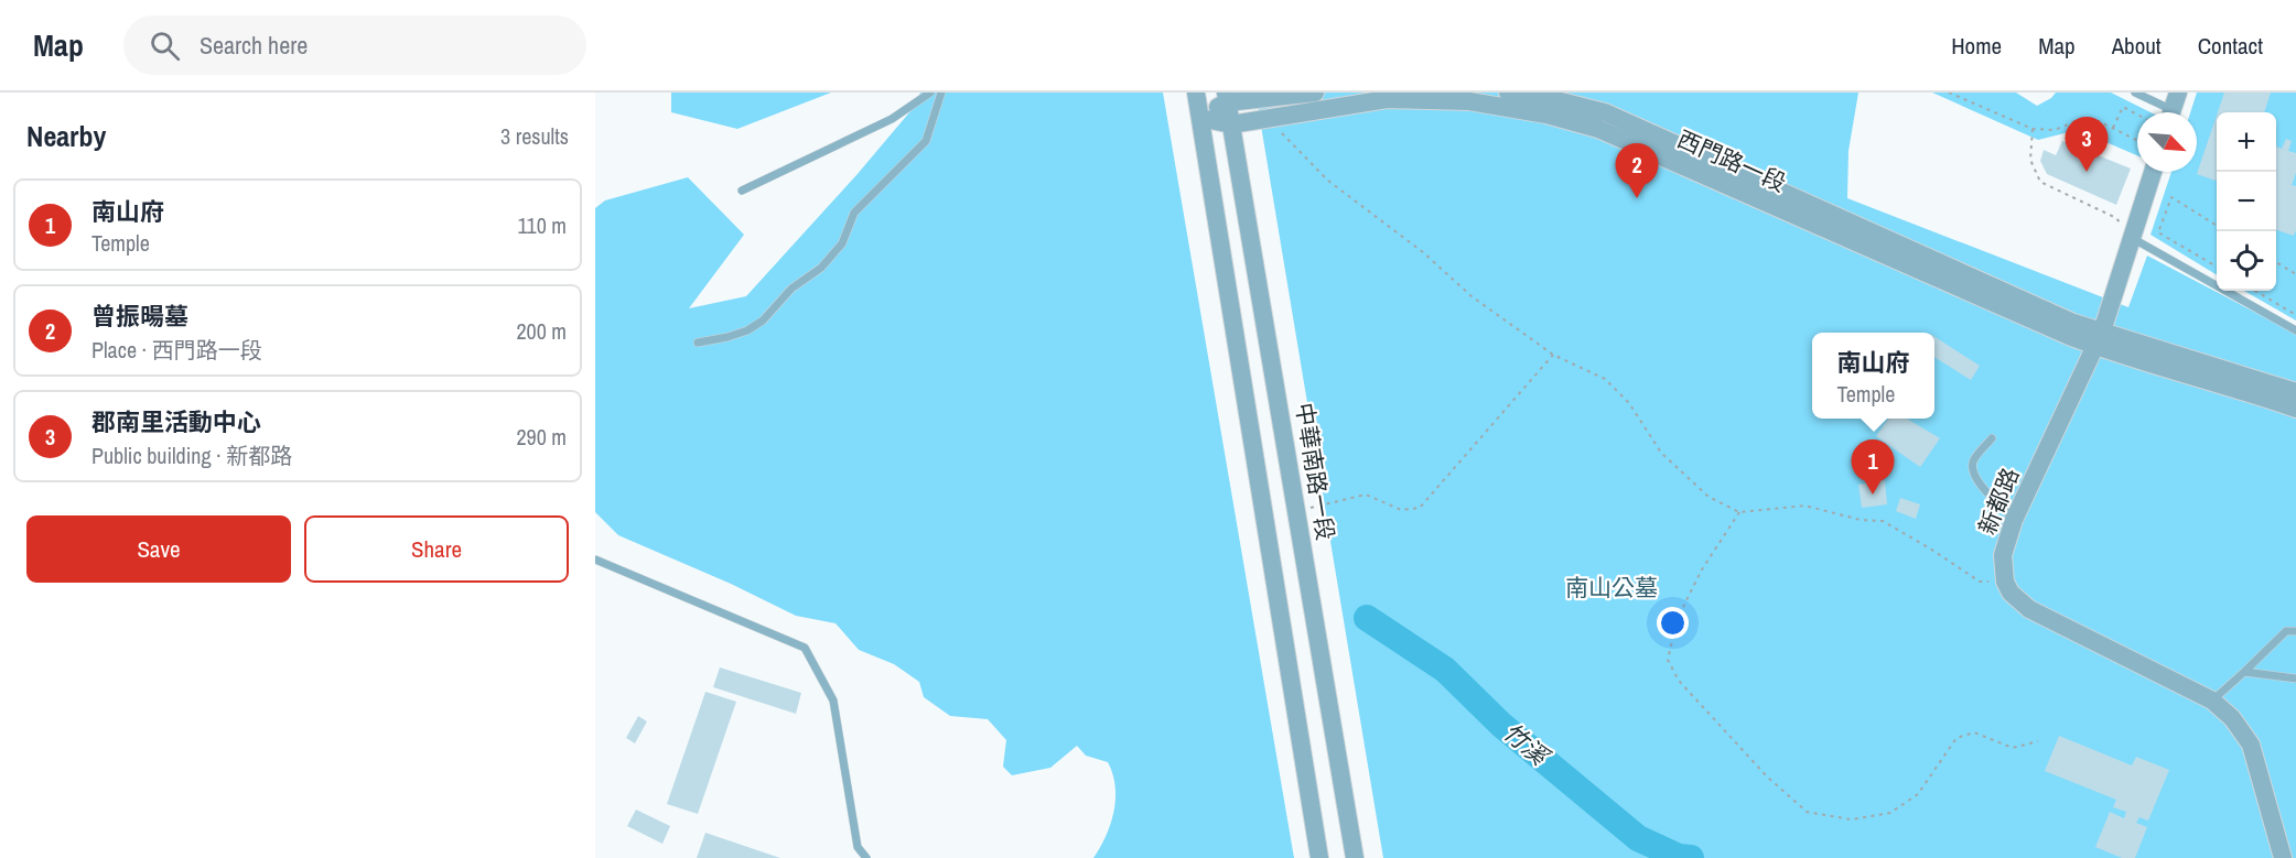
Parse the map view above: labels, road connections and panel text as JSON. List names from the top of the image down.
{
  "streets": {
    "street": ["西門路一段", "中華南路一段", "新都路"]
  },
  "crossings": [
    ["西門路一段", "中華南路一段"],
    ["西門路一段", "新都路"]
  ],
  "water": ["竹溪"],
  "parks": ["南山公墓"],
  "north": "bottom right",
  "page": {
    "header": "Map",
    "search": "Search here",
    "nav": [
      "Home",
      "Map",
      "About",
      "Contact"
    ],
    "heading": ["Nearby", "3 results"],
    "map_buttons": ["+", "−"],
    "pins": ["3", "2", "1"],
    "list": [
      {
        "mark": "1",
        "name": "南山府",
        "note": "Temple",
        "value": "110 m"
      },
      {
        "mark": "2",
        "name": "曾振暘墓",
        "note": "Place · 西門路一段",
        "value": "200 m"
      },
      {
        "mark": "3",
        "name": "郡南里活動中心",
        "note": "Public building · 新都路",
        "value": "290 m"
      }
    ],
    "popup": ["南山府", "Temple"],
    "buttons": ["Save", "Share"]
  }
}
